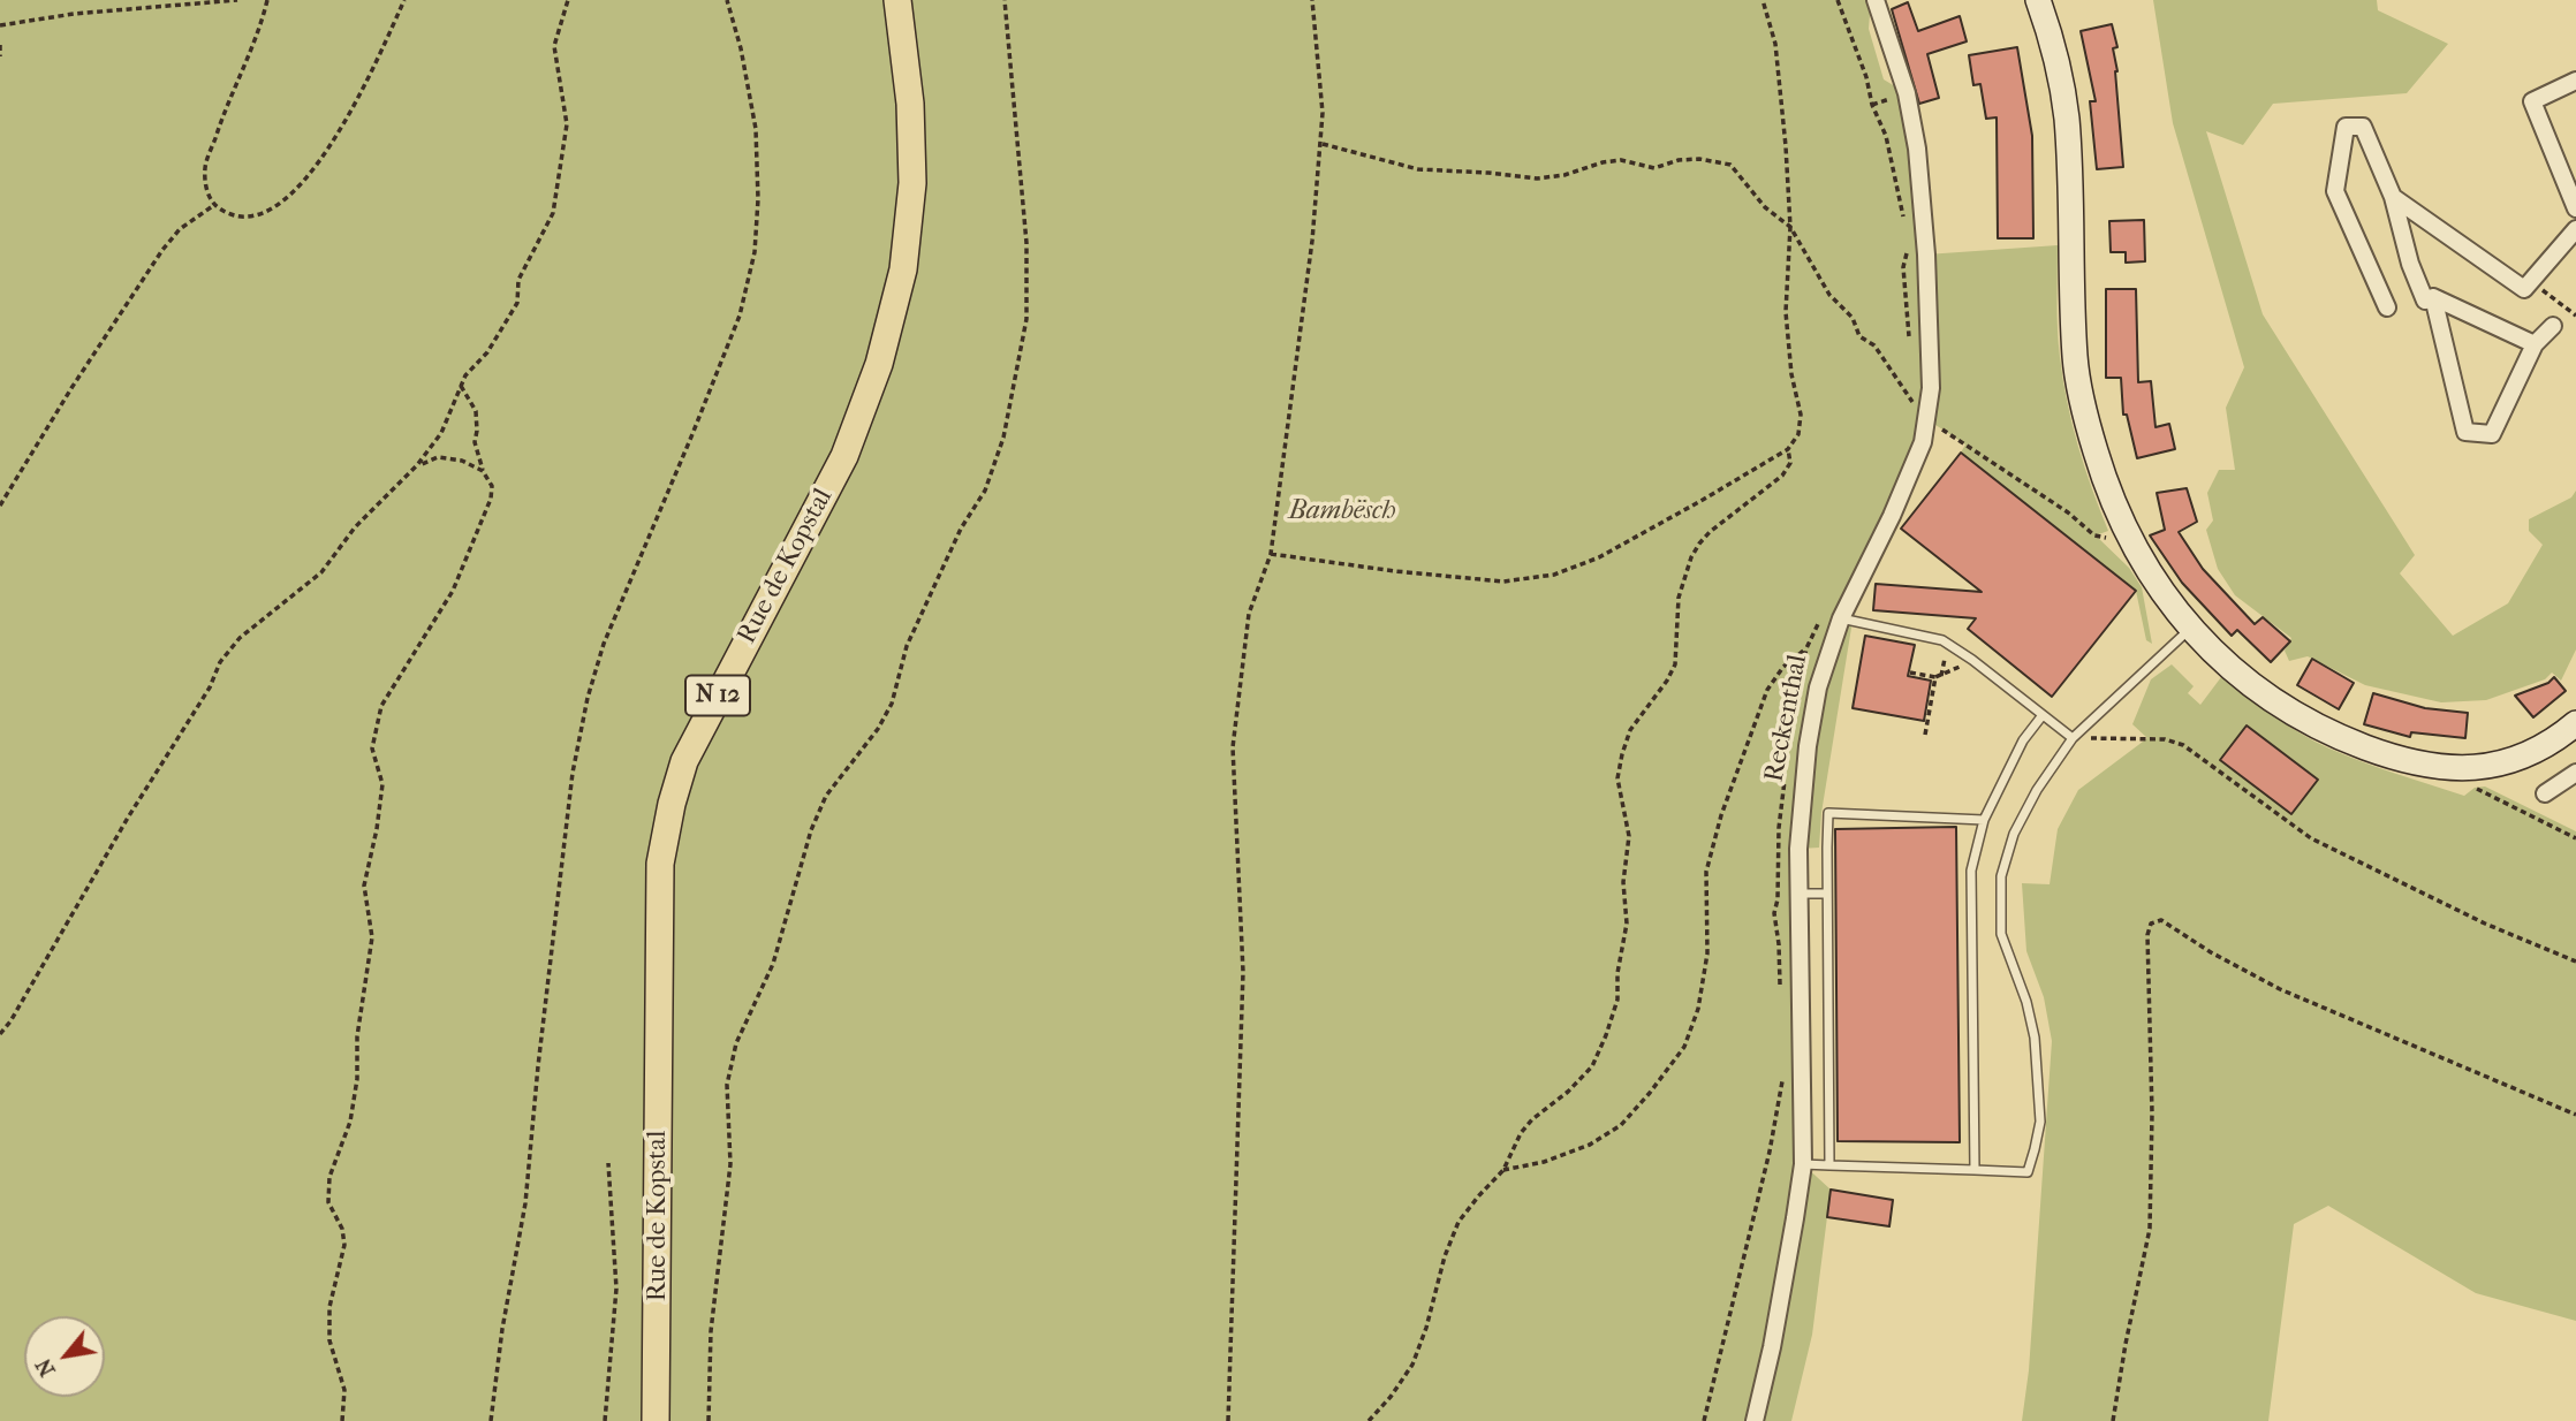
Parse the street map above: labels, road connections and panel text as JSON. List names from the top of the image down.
{
  "streets": {
    "main road": ["Rue de Kopstal", "N 12"],
    "street": ["Reckenthal"]
  },
  "parks": ["Bambësch"],
  "north": "bottom left"
}
